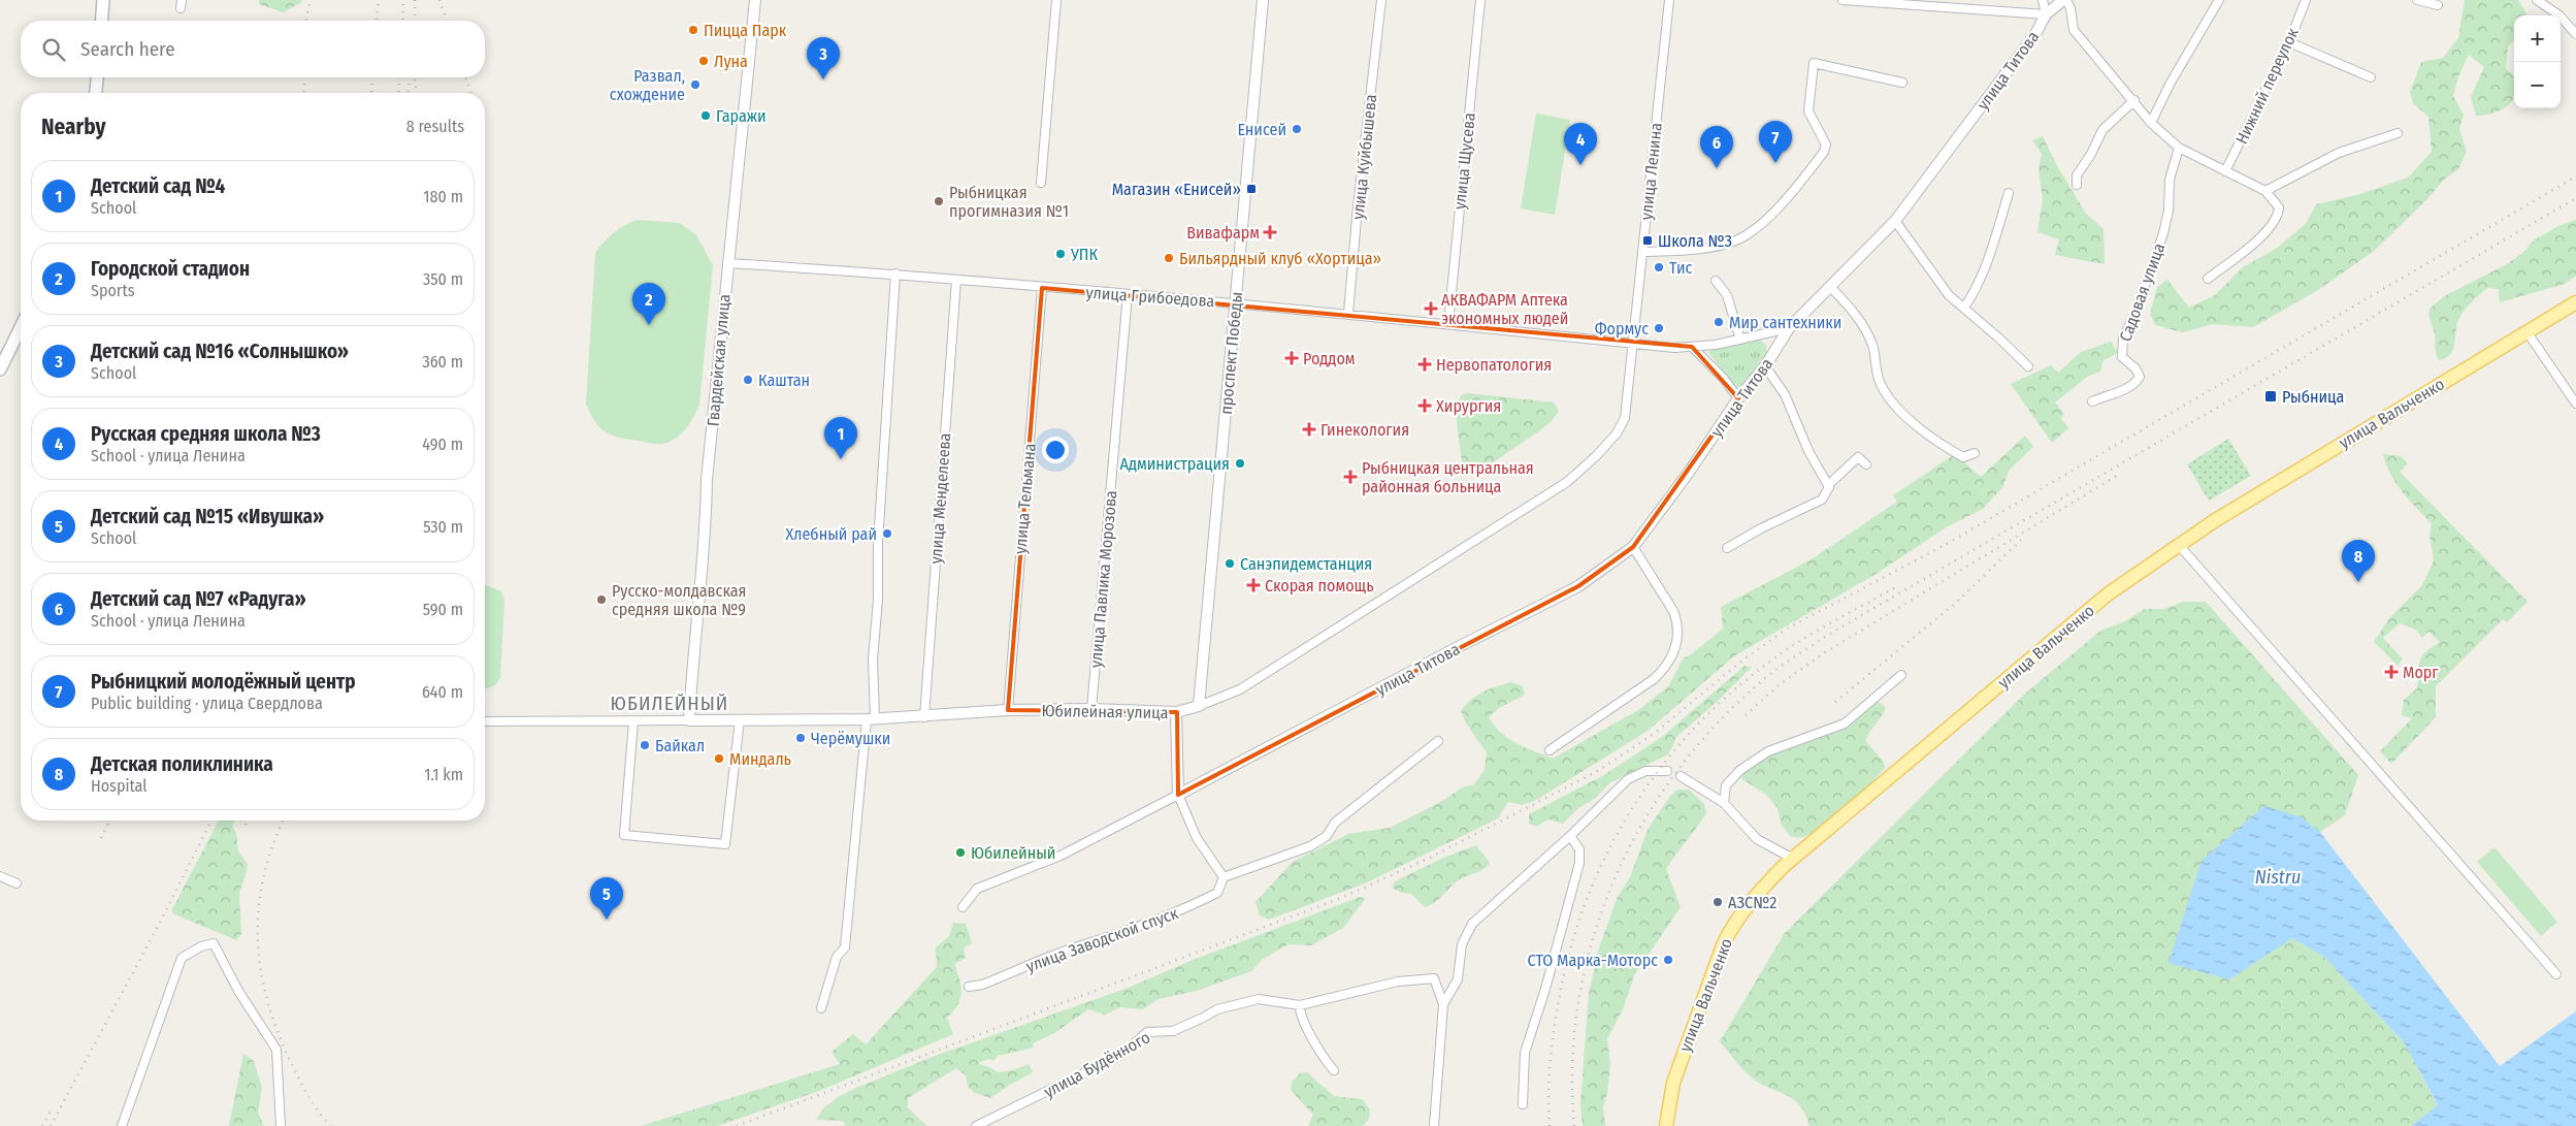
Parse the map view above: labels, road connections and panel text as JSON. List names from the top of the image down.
{
  "streets": {
    "main road": ["улица Вальченко"],
    "street": [
      "улица Титова",
      "Нижний переулок",
      "улица Куйбышева",
      "улица Щусева",
      "улица Ленина",
      "Садовая улица",
      "улица Грибоедова",
      "проспект Победы",
      "Гвардейская улица",
      "улица Менделеева",
      "улица Тельмана",
      "улица Павлика Морозова",
      "Юбилейная улица",
      "улица Заводской спуск",
      "улица Будённого"
    ]
  },
  "crossings": [
    ["улица Титова", "улица Ленина"],
    ["улица Титова", "улица Грибоедова"],
    ["улица Титова", "Юбилейная улица"],
    ["улица Куйбышева", "улица Грибоедова"],
    ["улица Щусева", "улица Грибоедова"],
    ["улица Ленина", "улица Грибоедова"],
    ["улица Ленина", "Юбилейная улица"],
    ["улица Грибоедова", "проспект Победы"],
    ["улица Грибоедова", "Гвардейская улица"],
    ["улица Грибоедова", "улица Менделеева"],
    ["улица Грибоедова", "улица Тельмана"],
    ["улица Грибоедова", "улица Павлика Морозова"],
    ["улица Грибоедова", "Юбилейная улица"],
    ["проспект Победы", "Юбилейная улица"],
    ["Гвардейская улица", "Юбилейная улица"],
    ["улица Менделеева", "Юбилейная улица"],
    ["улица Тельмана", "Юбилейная улица"],
    ["улица Павлика Морозова", "Юбилейная улица"]
  ],
  "districts": ["ЮБИЛЕЙНЫЙ"],
  "water": ["Nistru"],
  "places": {
    "other": [
      "Пицца Парк",
      "Луна",
      "Развал, схождение",
      "Гаражи",
      "Енисей",
      "Рыбницкая прогимназия №1",
      "УПК",
      "Бильярдный клуб «Хортица»",
      "Тис",
      "Мир сантехники",
      "Формус",
      "Каштан",
      "Администрация",
      "Хлебный рай",
      "Санэпидемстанция",
      "Русско-молдавская средняя школа №9",
      "Черёмушки",
      "Байкал",
      "Миндаль",
      "Юбилейный",
      "АЗС№2",
      "СТО Марка-Моторс"
    ],
    "transit": ["Магазин «Енисей»", "Школа №3", "Рыбница"],
    "health": [
      "Вивафарм",
      "АКВАФАРМ Аптека экономных людей",
      "Роддом",
      "Нервопатология",
      "Хирургия",
      "Гинекология",
      "Рыбницкая центральная районная больница",
      "Скорая помощь",
      "Морг"
    ]
  },
  "page": {
    "map_buttons": ["+", "−"],
    "search": "Search here",
    "pins": [
      "3",
      "7",
      "4",
      "6",
      "2",
      "1",
      "8",
      "5"
    ],
    "heading": ["Nearby", "8 results"],
    "list": [
      {
        "mark": "1",
        "name": "Детский сад №4",
        "note": "School",
        "value": "180 m"
      },
      {
        "mark": "2",
        "name": "Городской стадион",
        "note": "Sports",
        "value": "350 m"
      },
      {
        "mark": "3",
        "name": "Детский сад №16 «Солнышко»",
        "note": "School",
        "value": "360 m"
      },
      {
        "mark": "4",
        "name": "Русская средняя школа №3",
        "note": "School · улица Ленина",
        "value": "490 m"
      },
      {
        "mark": "5",
        "name": "Детский сад №15 «Ивушка»",
        "note": "School",
        "value": "530 m"
      },
      {
        "mark": "6",
        "name": "Детский сад №7 «Радуга»",
        "note": "School · улица Ленина",
        "value": "590 m"
      },
      {
        "mark": "7",
        "name": "Рыбницкий молодёжный центр",
        "note": "Public building · улица Свердлова",
        "value": "640 m"
      },
      {
        "mark": "8",
        "name": "Детская поликлиника",
        "note": "Hospital",
        "value": "1.1 km"
      }
    ]
  }
}
